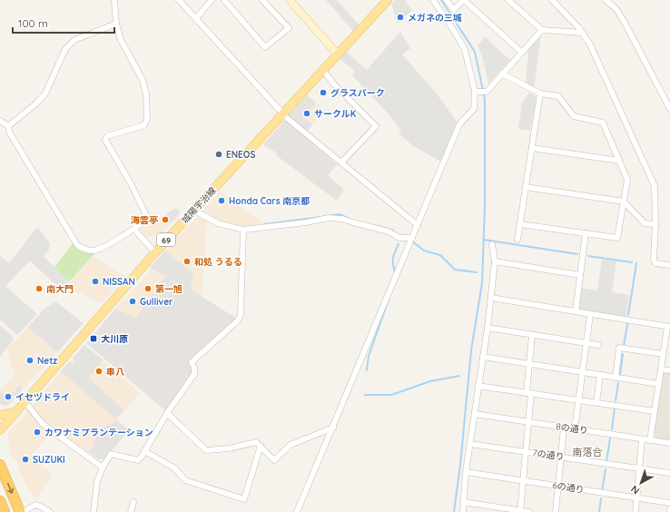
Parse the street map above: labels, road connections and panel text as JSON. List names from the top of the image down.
{
  "streets": {
    "main road": ["城陽宇治線", "69"],
    "street": ["8の通り", "7の通り", "6の通り"]
  },
  "districts": ["南落合"],
  "places": {
    "other": [
      "メガネの三城",
      "グラスパーク",
      "サークルK",
      "ENEOS",
      "Honda Cars 南京都",
      "海雲亭",
      "和処 うるる",
      "NISSAN",
      "南大門",
      "第一旭",
      "Gulliver",
      "Netz",
      "串八",
      "イセヅドライ",
      "カワナミプランテーション",
      "SUZUKI"
    ],
    "transit": ["大川原"]
  },
  "scale_bar": "100 m",
  "north": "bottom left"
}
